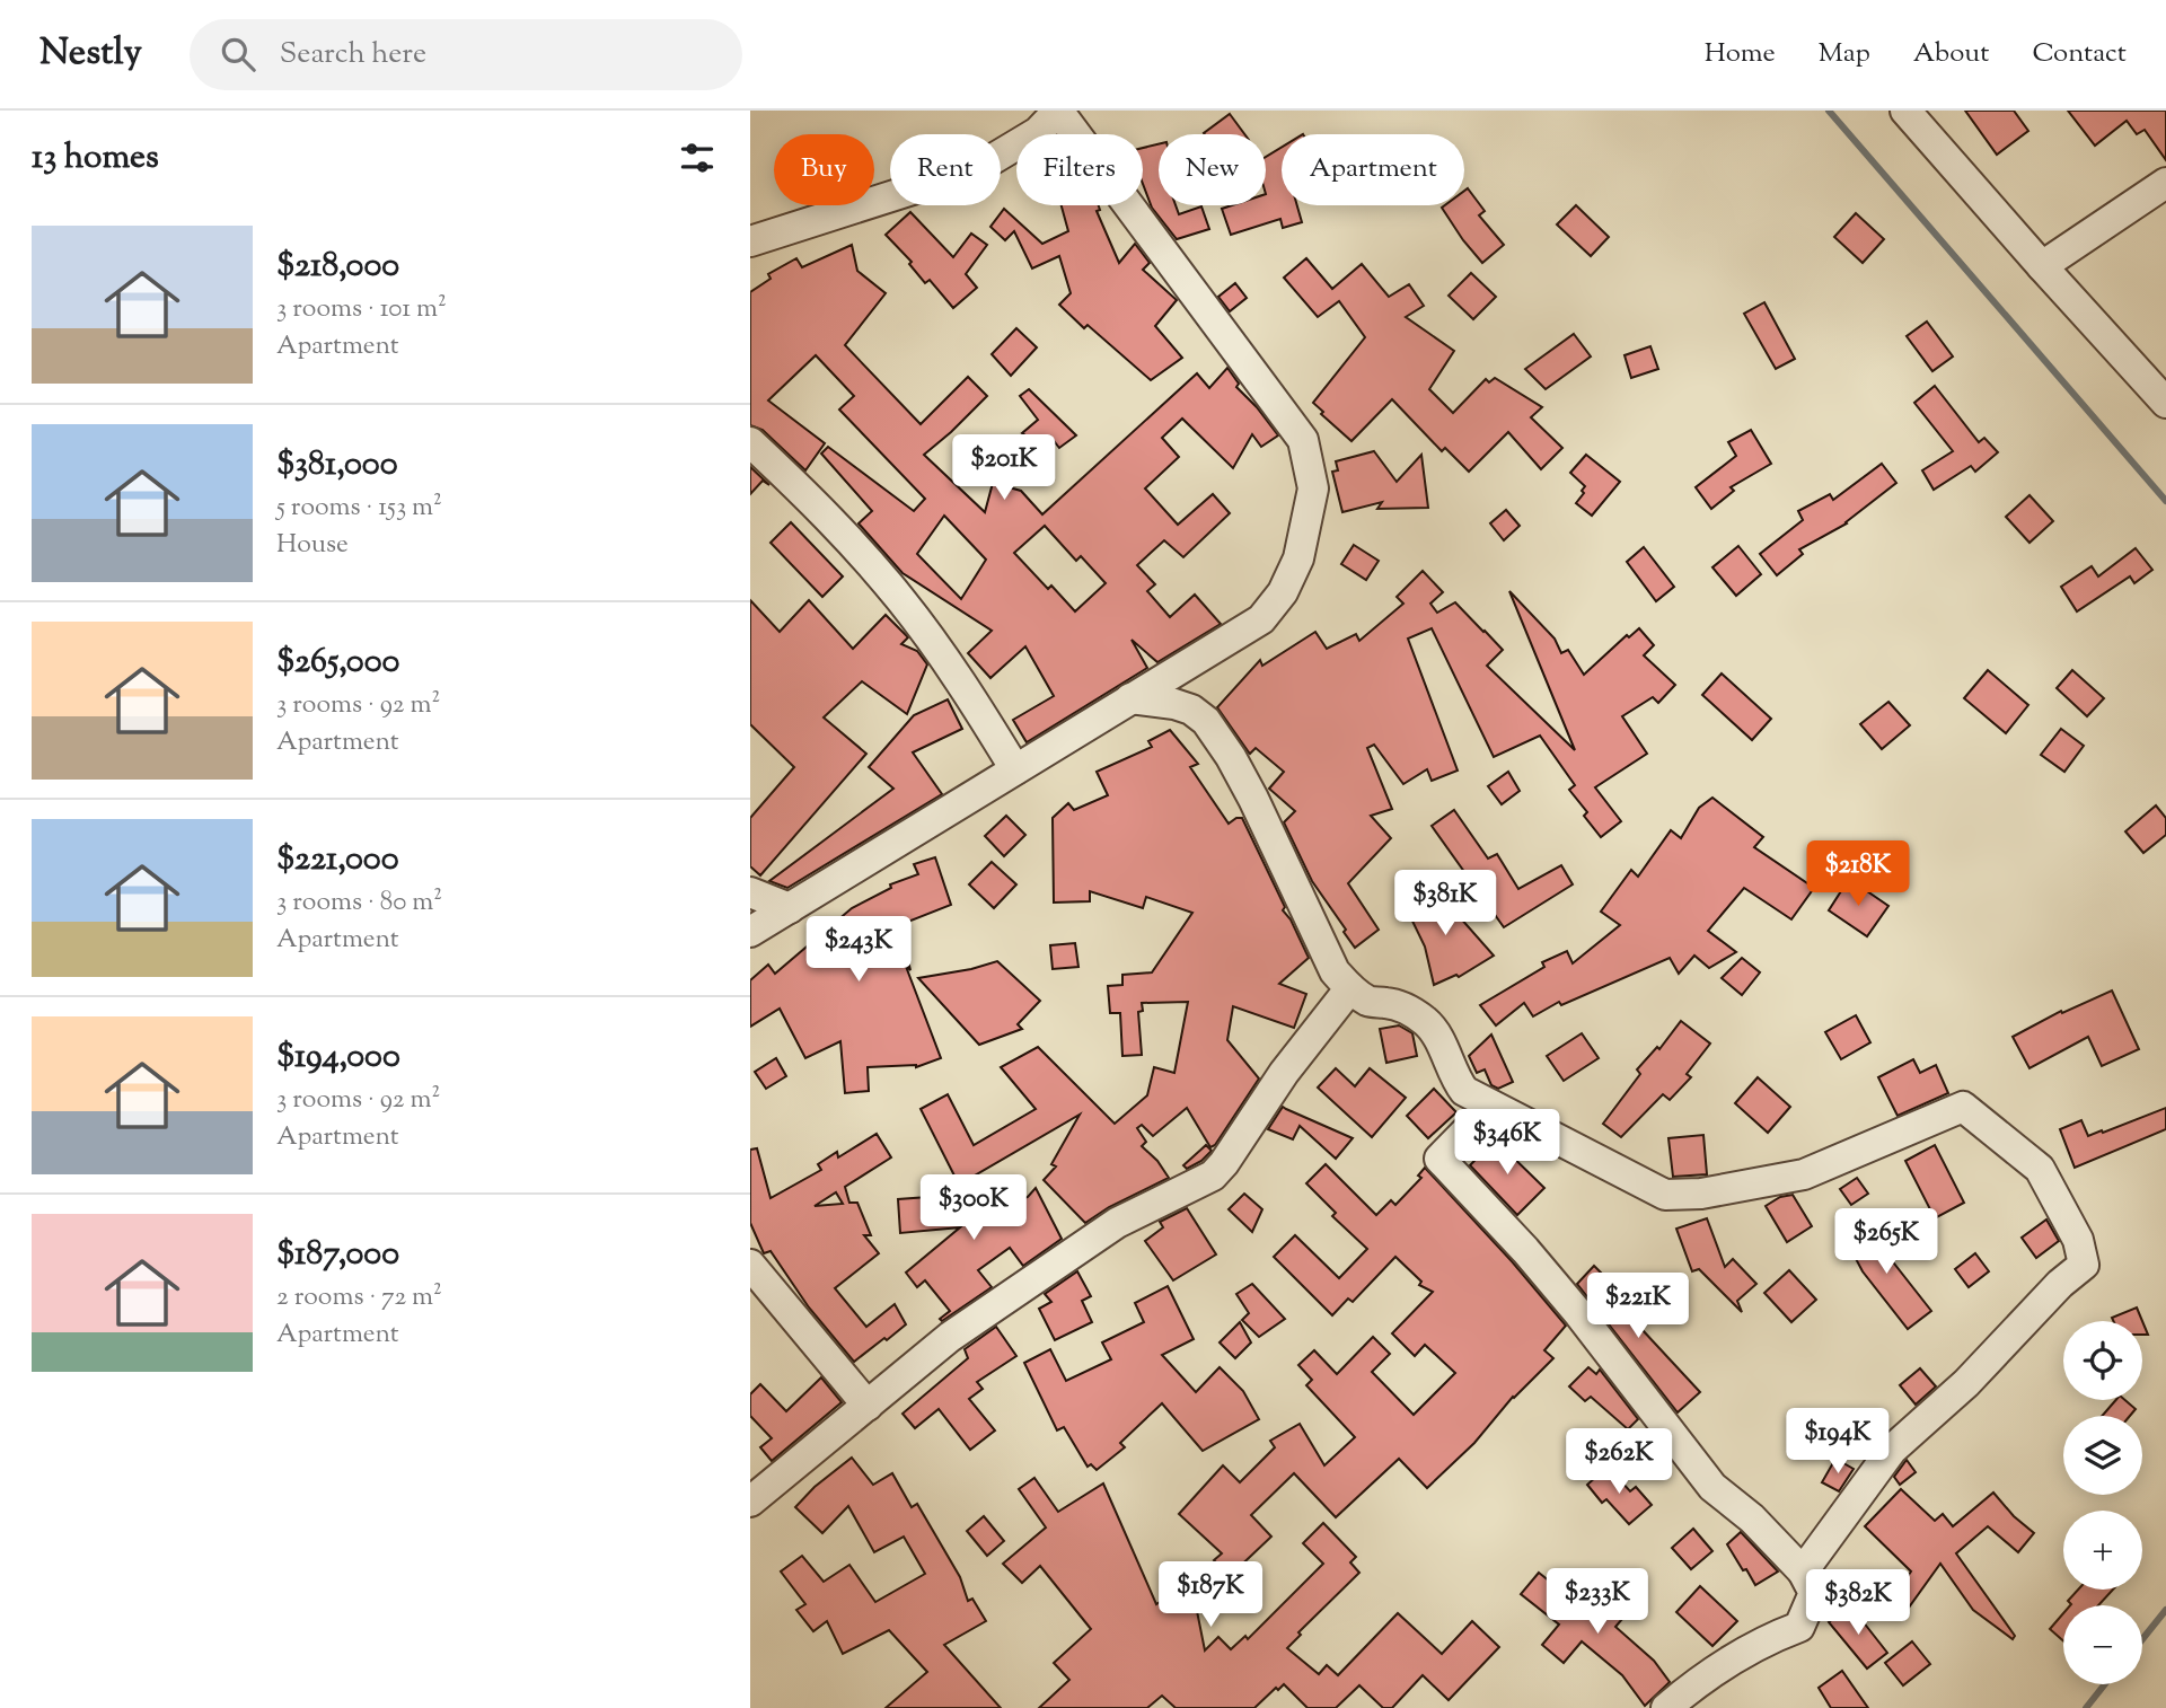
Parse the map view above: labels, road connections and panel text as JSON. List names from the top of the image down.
{
  "page": {
    "header": "Nestly",
    "search": "Search here",
    "nav": [
      "Home",
      "Map",
      "About",
      "Contact"
    ],
    "heading": "13 homes",
    "chip": [
      "Buy",
      "Rent",
      "Filters",
      "New",
      "Apartment"
    ],
    "list": [
      {
        "name": "$218,000",
        "note": "3 rooms · 101 m² · Apartment"
      },
      {
        "name": "$381,000",
        "note": "5 rooms · 153 m² · House"
      },
      {
        "name": "$265,000",
        "note": "3 rooms · 92 m² · Apartment"
      },
      {
        "name": "$221,000",
        "note": "3 rooms · 80 m² · Apartment"
      },
      {
        "name": "$194,000",
        "note": "3 rooms · 92 m² · Apartment"
      },
      {
        "name": "$187,000",
        "note": "2 rooms · 72 m² · Apartment"
      }
    ],
    "price": [
      "$201K",
      "$218K",
      "$381K",
      "$243K",
      "$346K",
      "$300K",
      "$265K",
      "$221K",
      "$194K",
      "$262K",
      "$187K",
      "$233K",
      "$382K"
    ],
    "map_buttons": ["+", "−"]
  }
}
